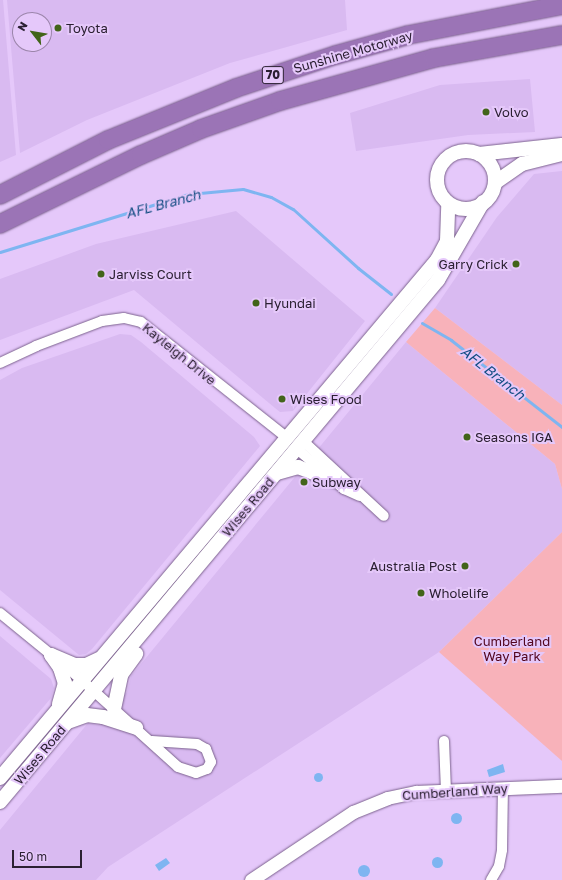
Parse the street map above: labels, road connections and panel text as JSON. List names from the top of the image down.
{
  "streets": {
    "highway": ["Sunshine Motorway", "70"],
    "main road": ["Kayleigh Drive", "Wises Road"],
    "street": ["Cumberland Way"]
  },
  "crossings": [
    ["Kayleigh Drive", "Wises Road"]
  ],
  "water": ["AFL Branch"],
  "parks": ["Cumberland Way Park"],
  "places": [
    "Toyota",
    "Volvo",
    "Garry Crick",
    "Jarviss Court",
    "Hyundai",
    "Wises Food",
    "Seasons IGA",
    "Subway",
    "Australia Post",
    "Wholelife"
  ],
  "scale_bar": "50 m",
  "north": "top left"
}
